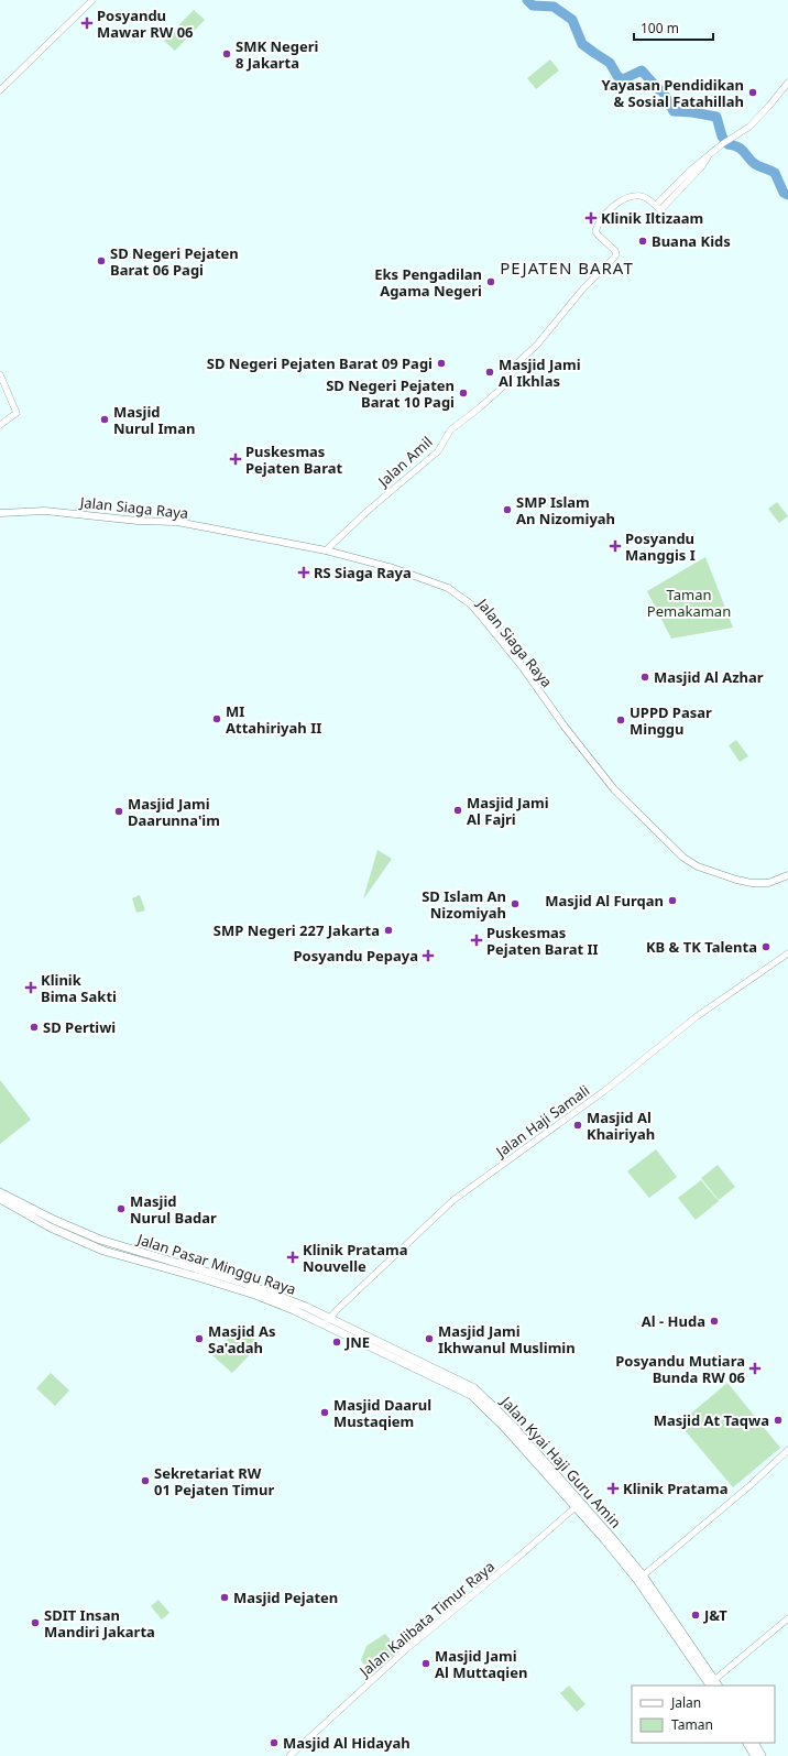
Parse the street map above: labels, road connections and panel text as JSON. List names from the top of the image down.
{
  "streets": {
    "main road": ["Jalan Siaga Raya", "Jalan Pasar Minggu Raya", "Jalan Kyai Haji Guru Amin"],
    "street": ["Jalan Amil", "Jalan Haji Samali", "Jalan Kalibata Timur Raya"]
  },
  "crossings": [
    ["Jalan Amil", "Jalan Siaga Raya"],
    ["Jalan Haji Samali", "Jalan Pasar Minggu Raya"],
    ["Jalan Haji Samali", "Jalan Kyai Haji Guru Amin"],
    ["Jalan Pasar Minggu Raya", "Jalan Kyai Haji Guru Amin"],
    ["Jalan Kyai Haji Guru Amin", "Jalan Kalibata Timur Raya"]
  ],
  "districts": ["PEJATEN BARAT"],
  "parks": ["Taman Pemakaman"],
  "places": {
    "health": [
      "Posyandu Mawar RW 06",
      "Klinik Iltizaam",
      "Puskesmas Pejaten Barat",
      "Posyandu Manggis I",
      "RS Siaga Raya",
      "Puskesmas Pejaten Barat II",
      "Posyandu Pepaya",
      "Klinik Bima Sakti",
      "Klinik Pratama Nouvelle",
      "Posyandu Mutiara Bunda RW 06",
      "Klinik Pratama"
    ],
    "other": [
      "SMK Negeri 8 Jakarta",
      "Yayasan Pendidikan & Sosial Fatahillah",
      "Buana Kids",
      "SD Negeri Pejaten Barat 06 Pagi",
      "Eks Pengadilan Agama Negeri",
      "SD Negeri Pejaten Barat 09 Pagi",
      "Masjid Jami Al Ikhlas",
      "SD Negeri Pejaten Barat 10 Pagi",
      "Masjid Nurul Iman",
      "SMP Islam An Nizomiyah",
      "Masjid Al Azhar",
      "MI Attahiriyah II",
      "UPPD Pasar Minggu",
      "Masjid Jami Al Fajri",
      "Masjid Jami Daarunna'im",
      "Masjid Al Furqan",
      "SD Islam An Nizomiyah",
      "SMP Negeri 227 Jakarta",
      "KB & TK Talenta",
      "SD Pertiwi",
      "Masjid Al Khairiyah",
      "Masjid Nurul Badar",
      "Al - Huda",
      "Masjid As Sa'adah",
      "Masjid Jami Ikhwanul Muslimin",
      "JNE",
      "Masjid Daarul Mustaqiem",
      "Masjid At Taqwa",
      "Sekretariat RW 01 Pejaten Timur",
      "Masjid Pejaten",
      "J&T",
      "SDIT Insan Mandiri Jakarta",
      "Masjid Jami Al Muttaqien",
      "Masjid Al Hidayah"
    ]
  },
  "legend": ["Jalan", "Taman"],
  "scale_bar": "100 m"
}
